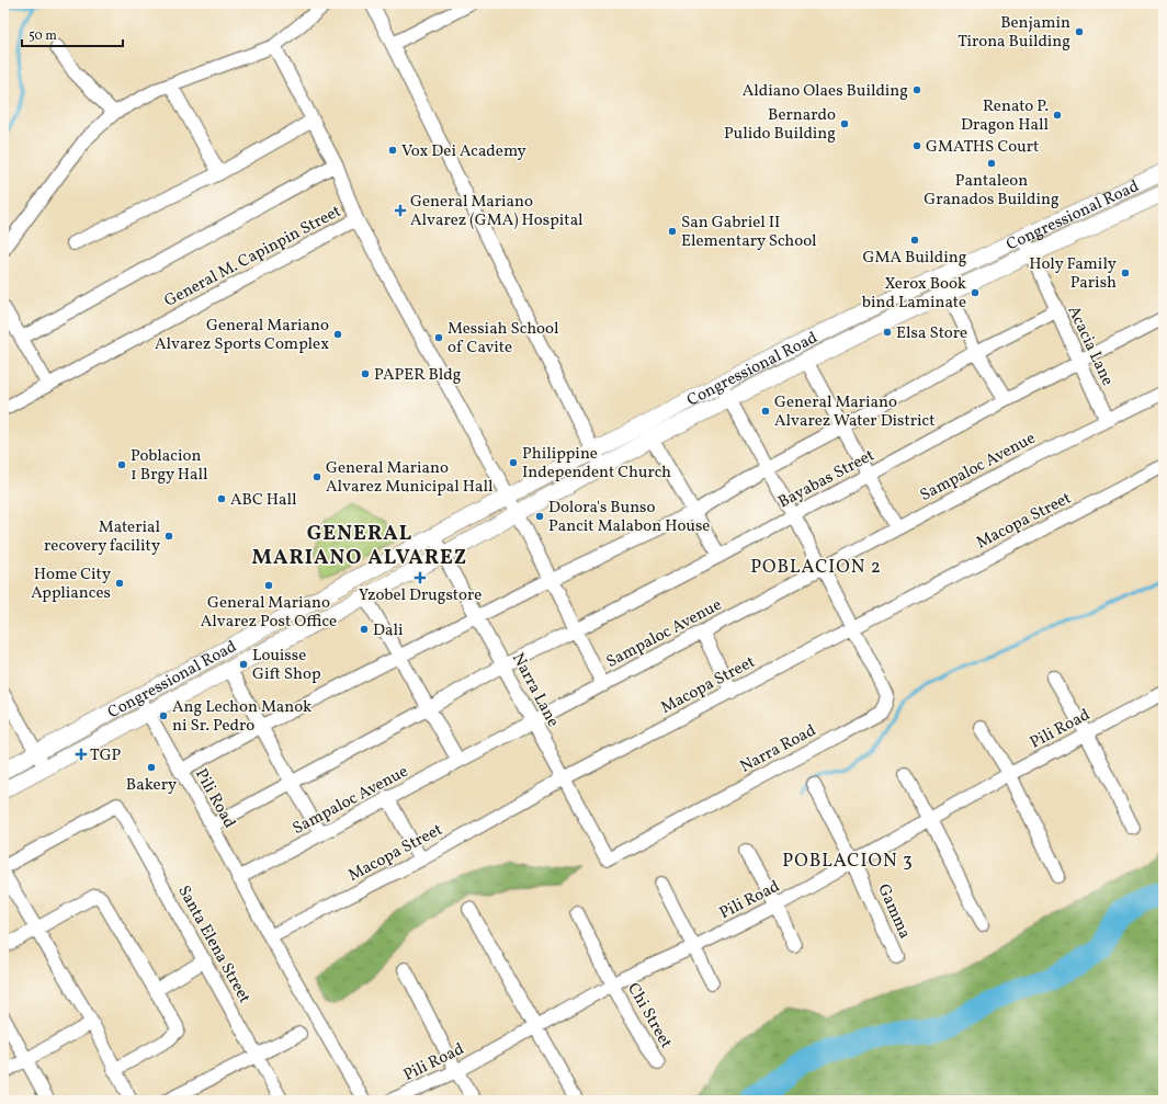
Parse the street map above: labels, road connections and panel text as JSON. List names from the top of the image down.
{
  "streets": {
    "main road": ["Congressional Road"],
    "street": [
      "General M. Capinpin Street",
      "Acacia Lane",
      "Sampaloc Avenue",
      "Bayabas Street",
      "Macopa Street",
      "Narra Lane",
      "Pili Road",
      "Narra Road",
      "Gamma",
      "Santa Elena Street",
      "Chi Street"
    ]
  },
  "crossings": [
    ["Congressional Road", "Acacia Lane"],
    ["Congressional Road", "Narra Lane"],
    ["Congressional Road", "Pili Road"],
    ["Acacia Lane", "Sampaloc Avenue"],
    ["Acacia Lane", "Bayabas Street"],
    ["Sampaloc Avenue", "Narra Lane"],
    ["Sampaloc Avenue", "Pili Road"],
    ["Bayabas Street", "Narra Lane"],
    ["Bayabas Street", "Pili Road"],
    ["Macopa Street", "Narra Lane"],
    ["Macopa Street", "Pili Road"],
    ["Macopa Street", "Narra Road"],
    ["Narra Lane", "Narra Road"],
    ["Pili Road", "Gamma"],
    ["Pili Road", "Chi Street"]
  ],
  "districts": ["GENERAL MARIANO ALVAREZ", "POBLACION 2", "POBLACION 3"],
  "places": {
    "other": [
      "Benjamin Tirona Building",
      "Aldiano Olaes Building",
      "Renato P. Dragon Hall",
      "Bernardo Pulido Building",
      "GMATHS Court",
      "Vox Dei Academy",
      "Pantaleon Granados Building",
      "San Gabriel II Elementary School",
      "GMA Building",
      "Holy Family Parish",
      "Xerox Book bind Laminate",
      "Elsa Store",
      "General Mariano Alvarez Sports Complex",
      "Messiah School of Cavite",
      "PAPER Bldg",
      "General Mariano Alvarez Water District",
      "Philippine Independent Church",
      "Poblacion 1 Brgy Hall",
      "General Mariano Alvarez Municipal Hall",
      "ABC Hall",
      "Dolora's Bunso Pancit Malabon House",
      "Material recovery facility",
      "Home City Appliances",
      "General Mariano Alvarez Post Office",
      "Dali",
      "Louisse Gift Shop",
      "Ang Lechon Manok ni Sr. Pedro",
      "Bakery"
    ],
    "health": ["General Mariano Alvarez (GMA) Hospital", "Yzobel Drugstore", "TGP"]
  },
  "scale_bar": "50 m"
}
